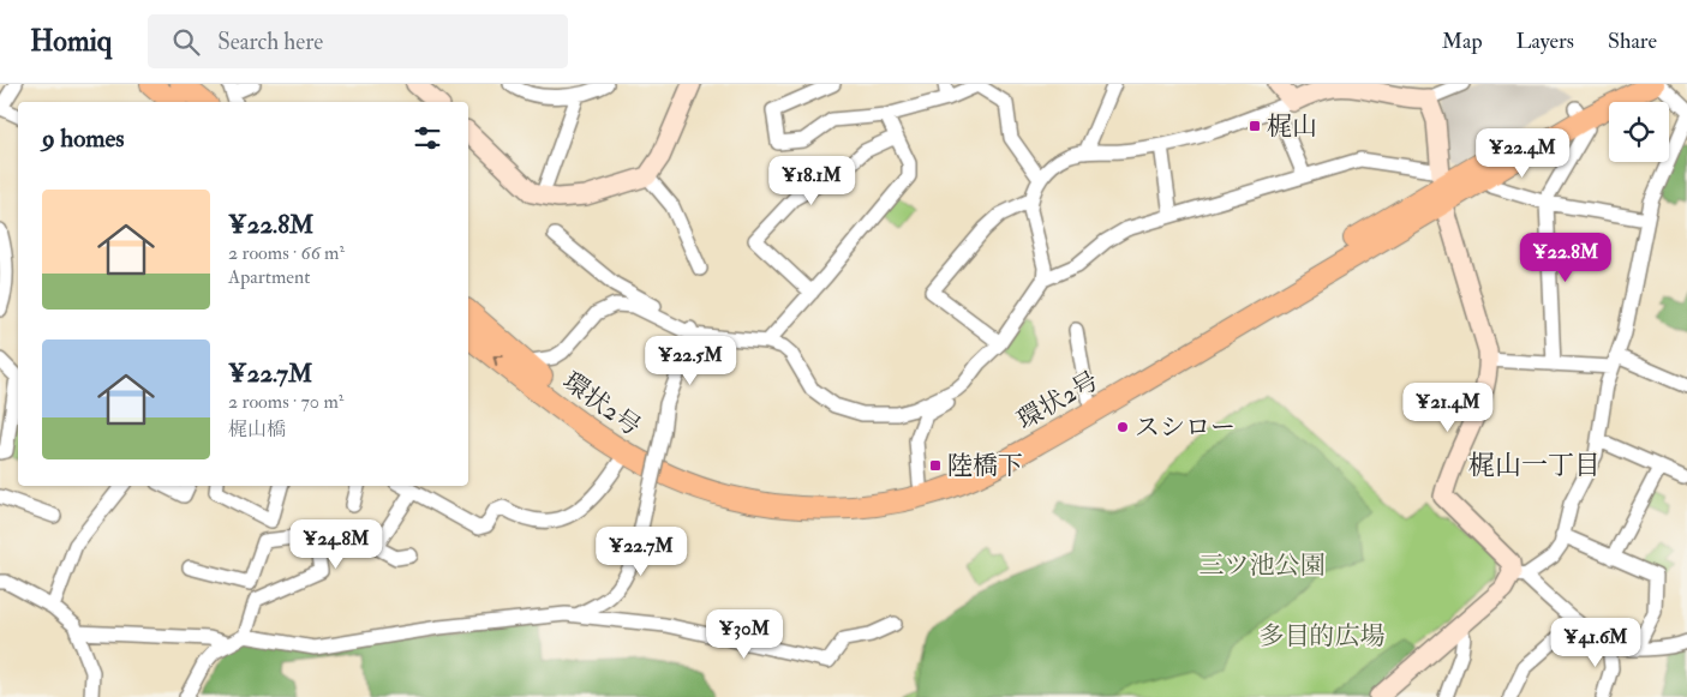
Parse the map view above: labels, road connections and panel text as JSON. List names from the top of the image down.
{
  "streets": {
    "main road": ["環状2号"]
  },
  "districts": ["梶山一丁目"],
  "parks": ["三ツ池公園", "多目的広場"],
  "places": {
    "transit": ["梶山", "陸橋下"],
    "other": ["スシロー"]
  },
  "page": {
    "header": "Homiq",
    "search": "Search here",
    "nav": ["Map", "Layers", "Share"],
    "heading": "9 homes",
    "price": [
      "¥22.4M",
      "¥18.1M",
      "¥22.8M",
      "¥22.5M",
      "¥21.4M",
      "¥24.8M",
      "¥22.7M",
      "¥30M",
      "¥41.6M"
    ],
    "list": [
      {
        "name": "¥22.8M",
        "note": "2 rooms · 66 m² · Apartment"
      },
      {
        "name": "¥22.7M",
        "note": "2 rooms · 70 m² · 梶山橋"
      }
    ]
  }
}
